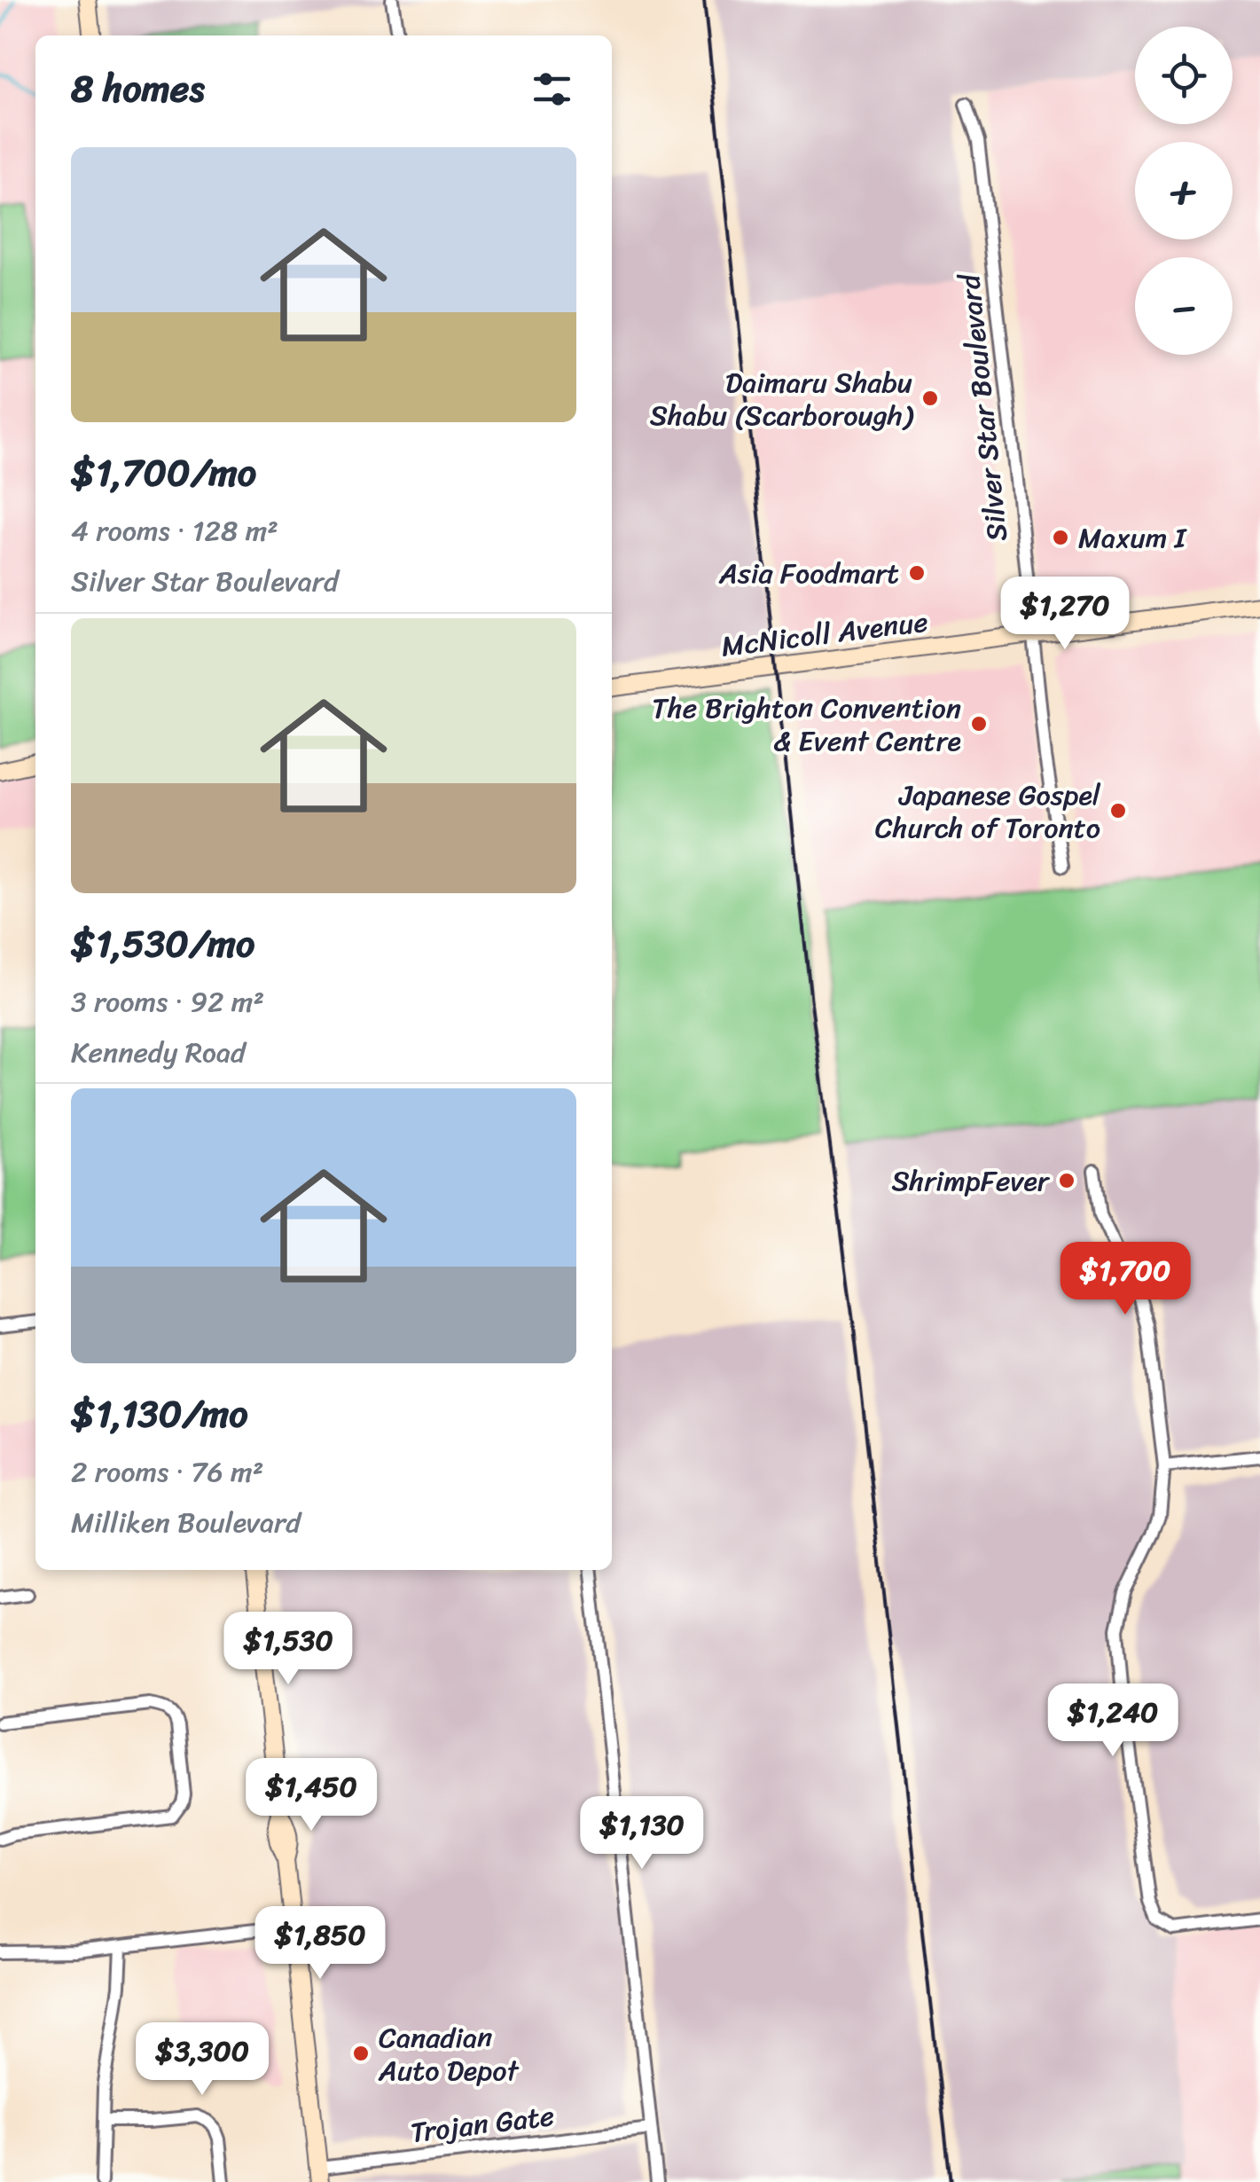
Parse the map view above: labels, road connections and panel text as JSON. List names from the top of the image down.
{
  "streets": {
    "main road": ["McNicoll Avenue"],
    "street": ["Silver Star Boulevard", "Trojan Gate"]
  },
  "crossings": [
    ["Silver Star Boulevard", "McNicoll Avenue"]
  ],
  "places": [
    "Daimaru Shabu Shabu (Scarborough)",
    "Maxum I",
    "Asia Foodmart",
    "The Brighton Convention & Event Centre",
    "Japanese Gospel Church of Toronto",
    "ShrimpFever",
    "Canadian Auto Depot"
  ],
  "page": {
    "map_buttons": ["+", "−"],
    "heading": "8 homes",
    "list": [
      {
        "name": "$1,700/mo",
        "note": "4 rooms · 128 m² · Silver Star Boulevard"
      },
      {
        "name": "$1,530/mo",
        "note": "3 rooms · 92 m² · Kennedy Road"
      },
      {
        "name": "$1,130/mo",
        "note": "2 rooms · 76 m² · Milliken Boulevard"
      }
    ],
    "price": [
      "$1,270",
      "$1,700",
      "$1,530",
      "$1,240",
      "$1,450",
      "$1,130",
      "$1,850",
      "$3,300"
    ]
  }
}
